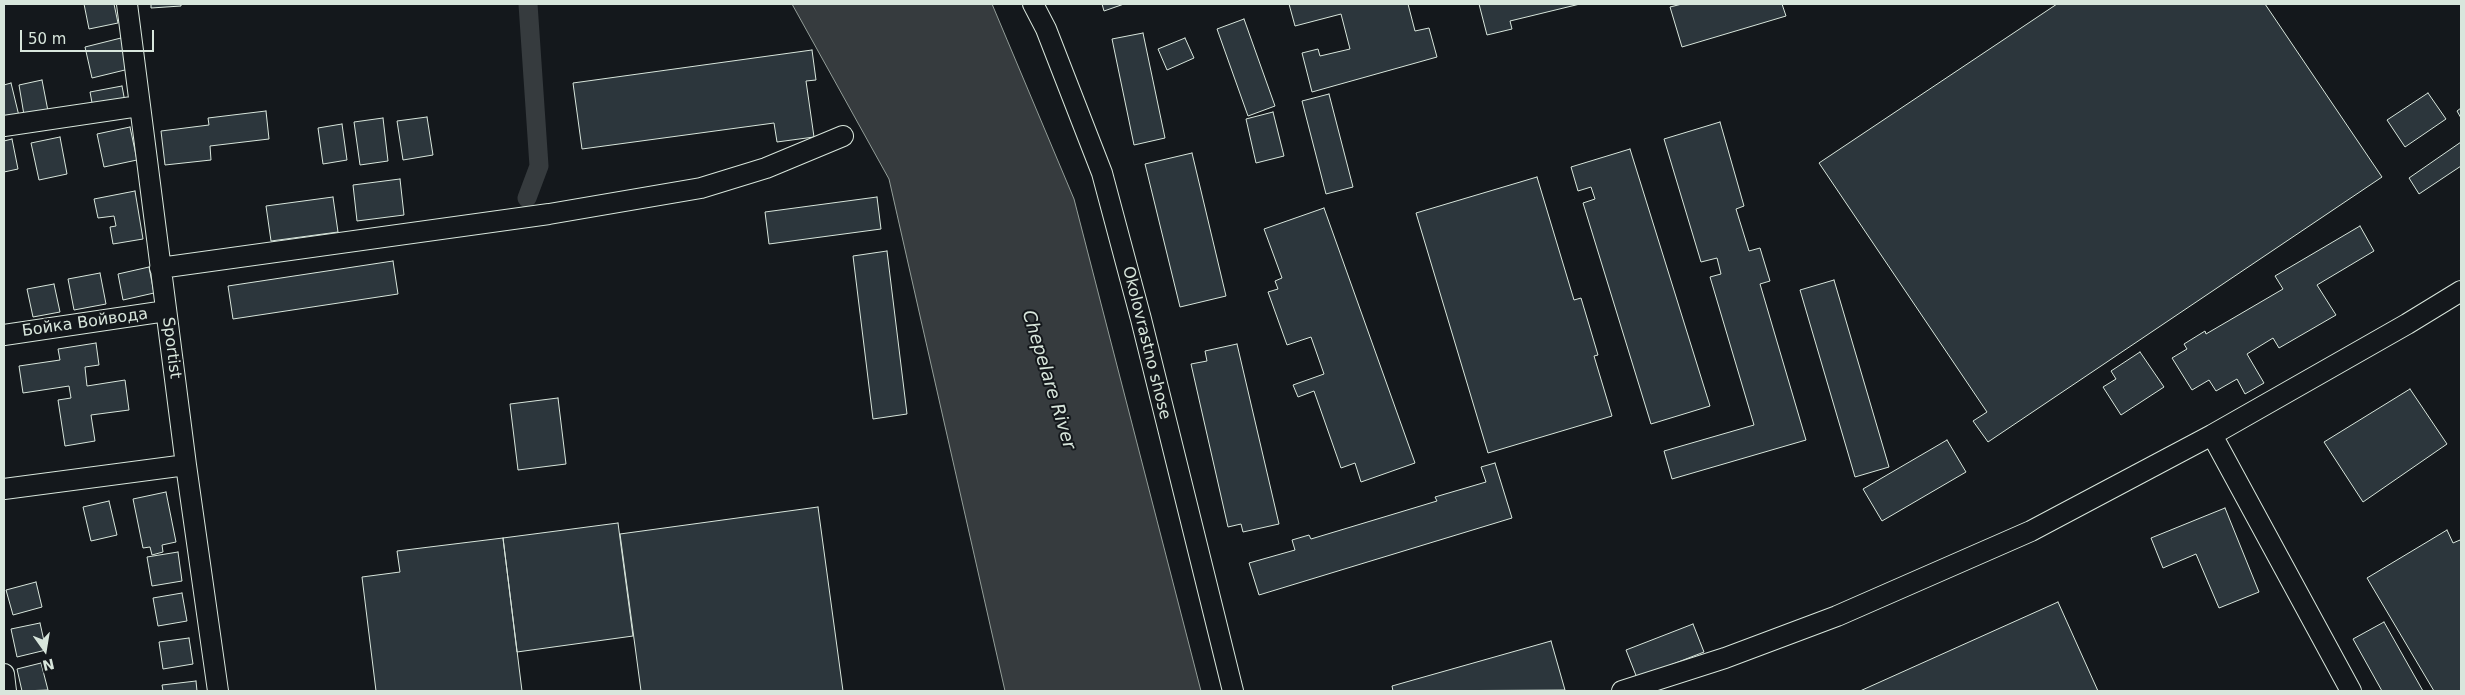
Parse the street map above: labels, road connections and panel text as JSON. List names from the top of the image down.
{
  "streets": {
    "street": ["Бойка Войвода", "Okolovrastno shose", "Sportist"]
  },
  "crossings": [
    ["Бойка Войвода", "Sportist"]
  ],
  "water": ["Chepelare River"],
  "scale_bar": "50 m",
  "north": "bottom"
}
